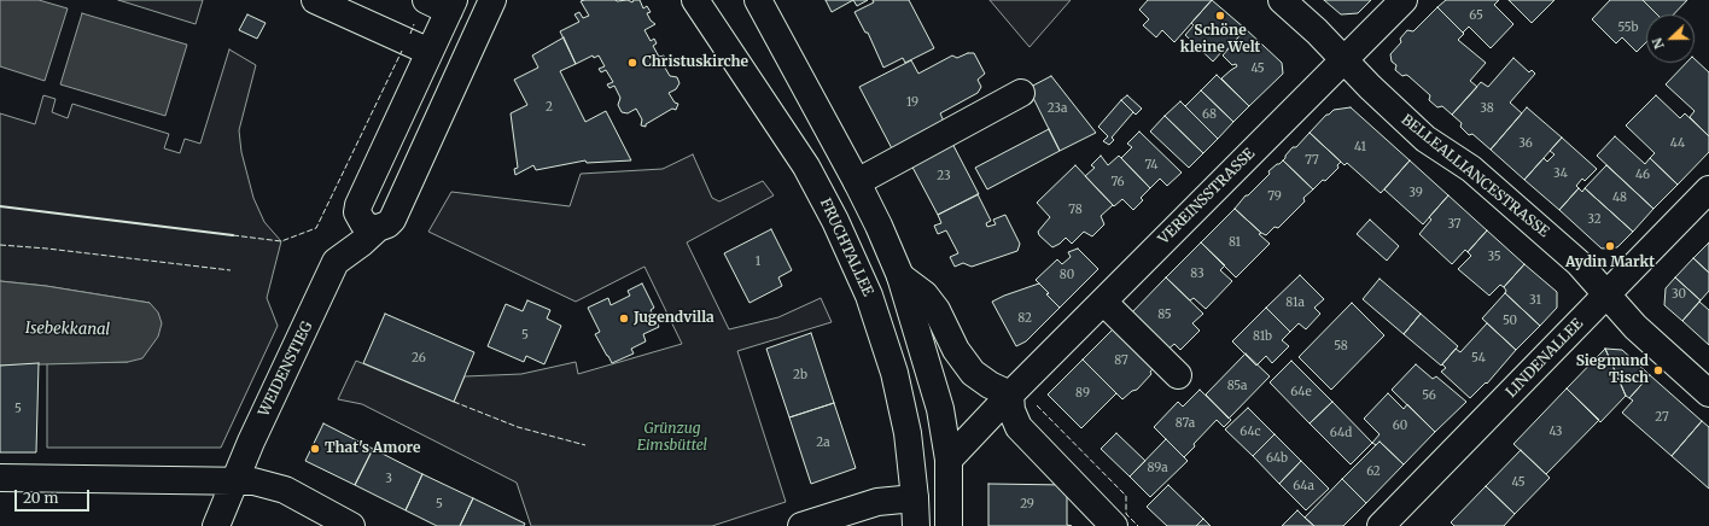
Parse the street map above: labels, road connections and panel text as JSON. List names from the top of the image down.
{
  "streets": {
    "street": [
      "BELLEALLIANCESTRASSE",
      "VEREINSSTRASSE",
      "FRUCHTALLEE",
      "LINDENALLEE",
      "WEIDENSTIEG"
    ]
  },
  "crossings": [
    ["BELLEALLIANCESTRASSE", "VEREINSSTRASSE"],
    ["BELLEALLIANCESTRASSE", "LINDENALLEE"]
  ],
  "water": ["Isebekkanal"],
  "parks": ["Grünzug Eimsbüttel"],
  "places": [
    "Schöne kleine Welt",
    "Christuskirche",
    "Aydin Markt",
    "Jugendvilla",
    "Siegmund Tisch",
    "That's Amore"
  ],
  "house_numbers": [
    "65",
    "55b",
    "45",
    "19",
    "2",
    "23a",
    "38",
    "68",
    "36",
    "44",
    "41",
    "77",
    "74",
    "34",
    "46",
    "23",
    "76",
    "39",
    "79",
    "48",
    "78",
    "32",
    "37",
    "81",
    "35",
    "1",
    "83",
    "80",
    "30",
    "31",
    "81a",
    "85",
    "82",
    "50",
    "5",
    "81b",
    "58",
    "26",
    "54",
    "87",
    "2b",
    "85a",
    "64e",
    "89",
    "56",
    "5",
    "27",
    "87a",
    "60",
    "64c",
    "43",
    "64d",
    "2a",
    "64b",
    "89a",
    "62",
    "3",
    "45",
    "64a",
    "5",
    "29"
  ],
  "scale_bar": "20 m",
  "north": "left"
}
